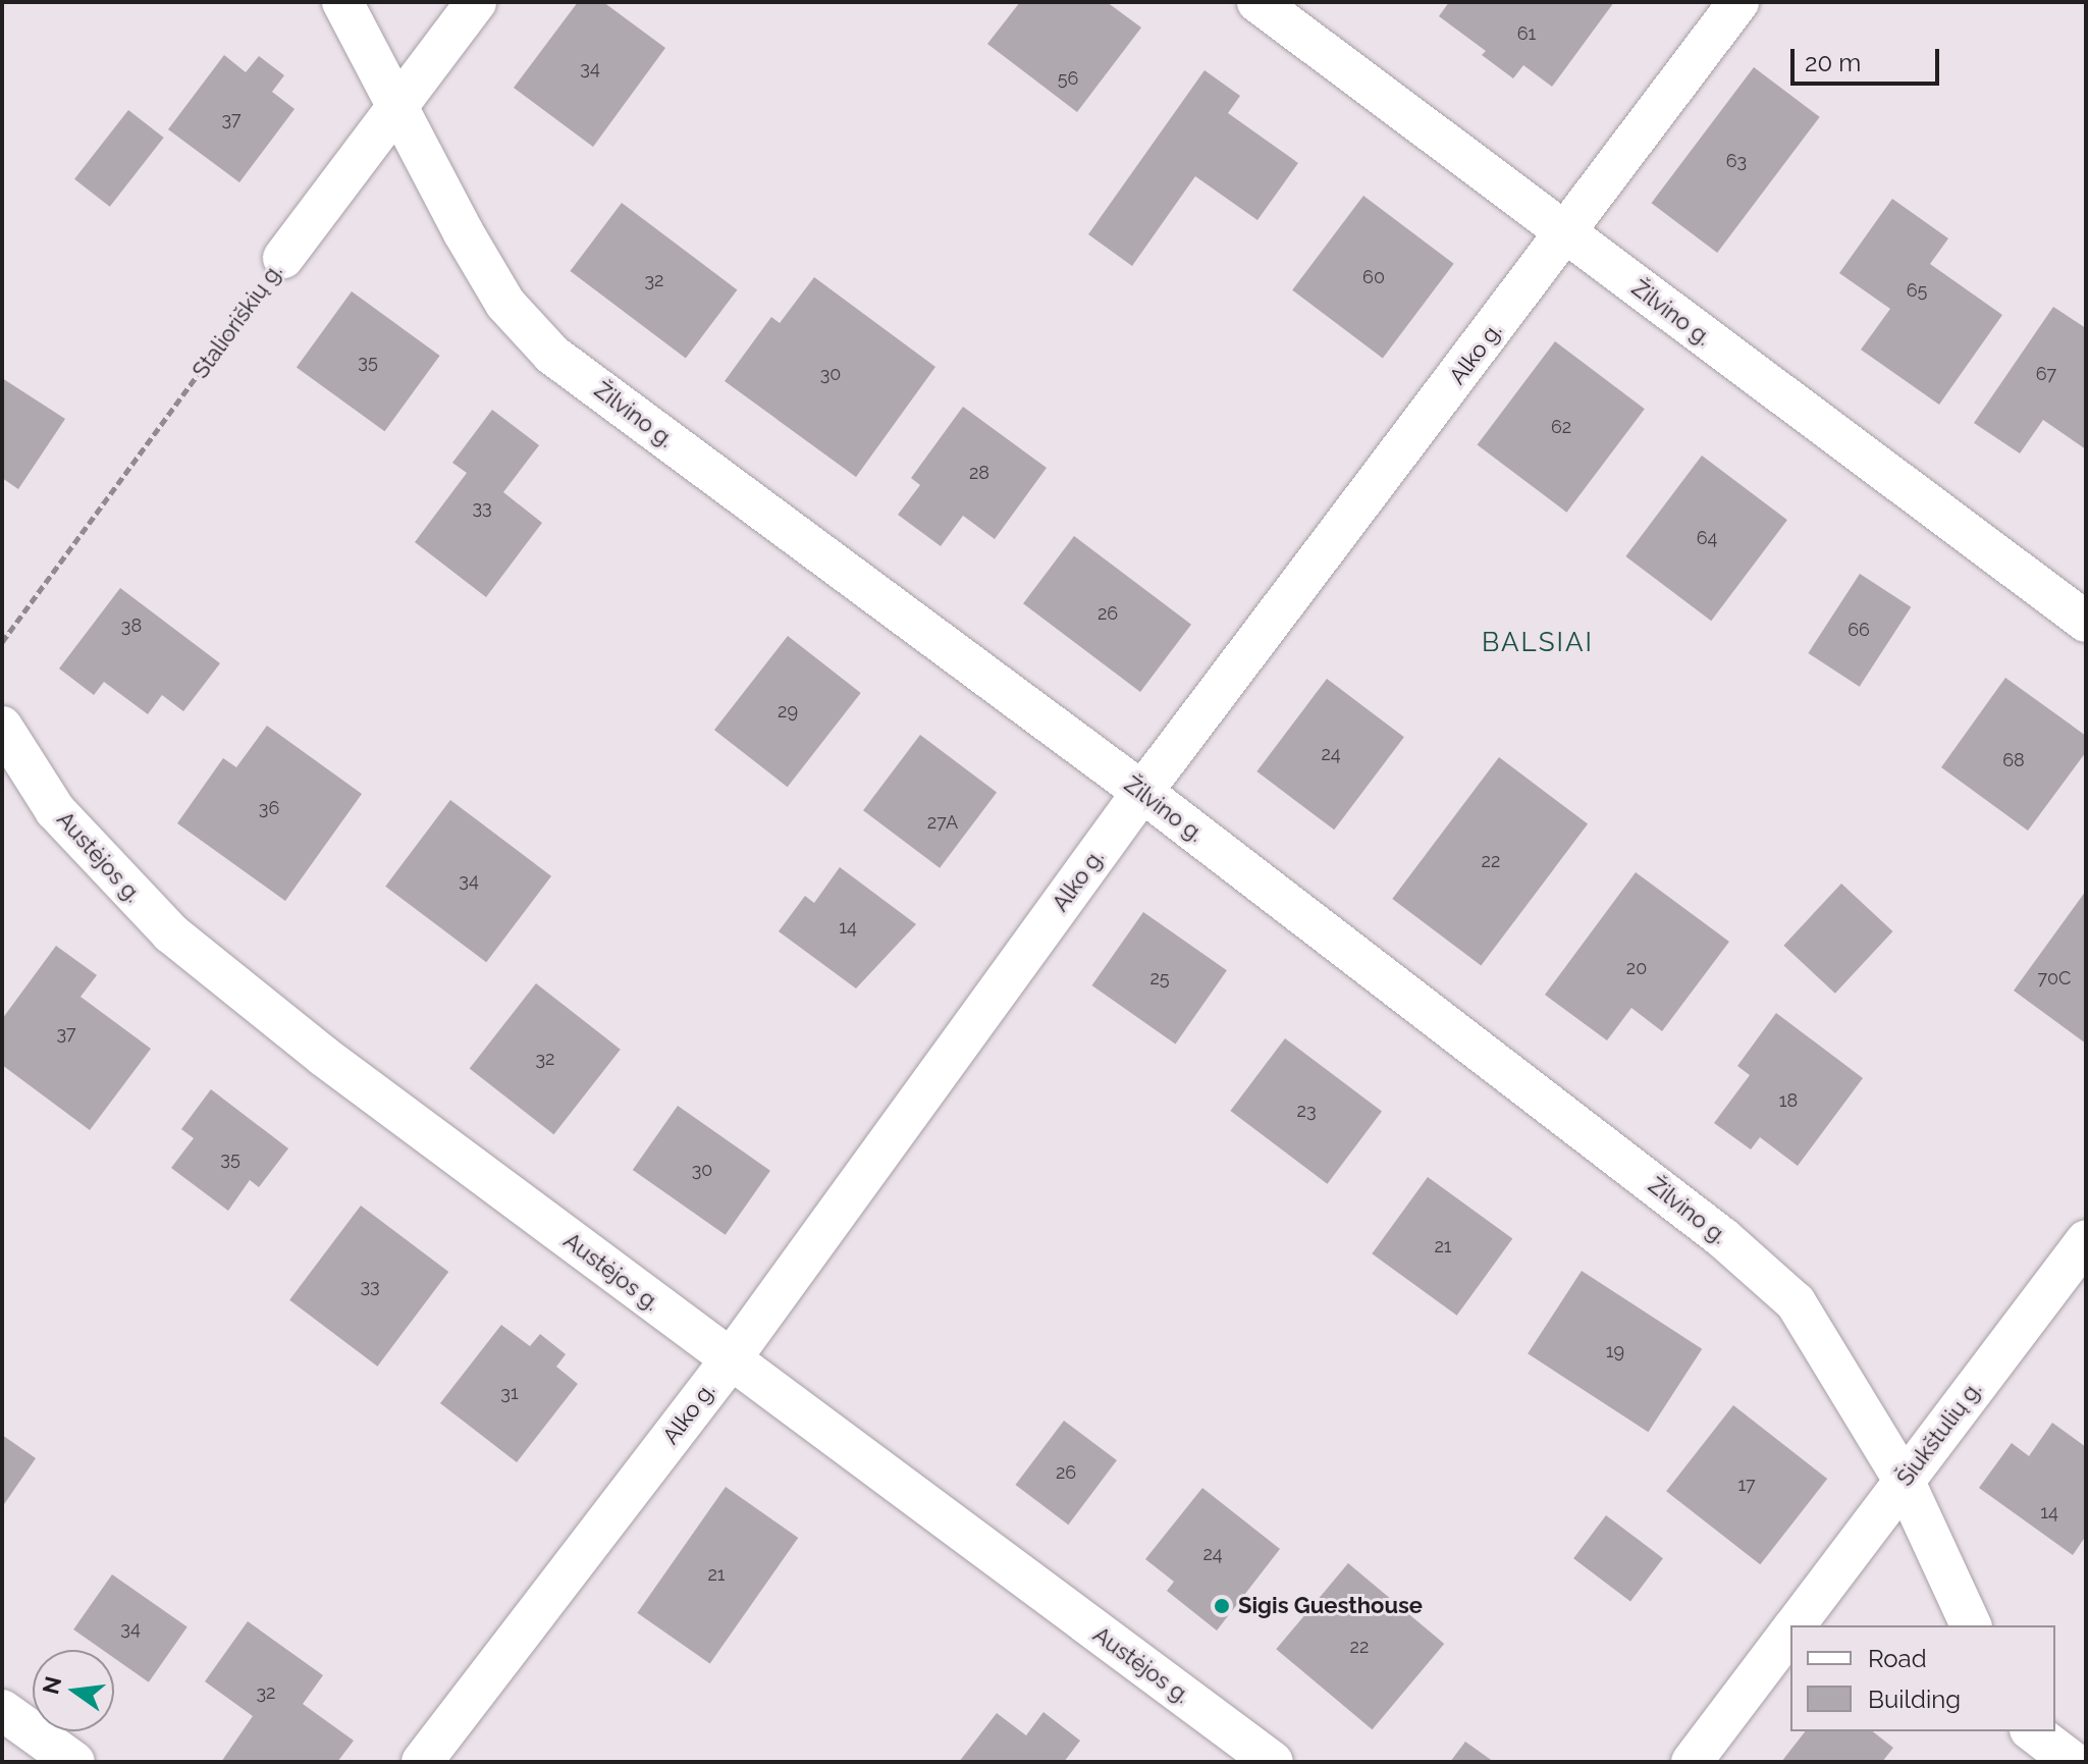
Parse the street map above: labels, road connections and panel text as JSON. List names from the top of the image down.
{
  "streets": {
    "street": [
      "Žilvino g.",
      "Stalioriškių g.",
      "Alko g.",
      "Austėjos g.",
      "Šiukštulių g."
    ]
  },
  "crossings": [
    ["Žilvino g.", "Stalioriškių g."],
    ["Žilvino g.", "Alko g."],
    ["Žilvino g.", "Šiukštulių g."],
    ["Alko g.", "Austėjos g."]
  ],
  "districts": ["BALSIAI"],
  "places": ["Sigis Guesthouse"],
  "house_numbers": [
    "61",
    "34",
    "56",
    "37",
    "63",
    "60",
    "32",
    "65",
    "35",
    "30",
    "67",
    "62",
    "28",
    "33",
    "64",
    "26",
    "38",
    "66",
    "29",
    "24",
    "68",
    "36",
    "27A",
    "22",
    "34",
    "14",
    "20",
    "25",
    "70C",
    "37",
    "32",
    "18",
    "23",
    "35",
    "30",
    "21",
    "33",
    "19",
    "31",
    "26",
    "17",
    "14",
    "24",
    "21",
    "34",
    "22",
    "32"
  ],
  "legend": ["Road", "Building"],
  "scale_bar": "20 m",
  "north": "left"
}
